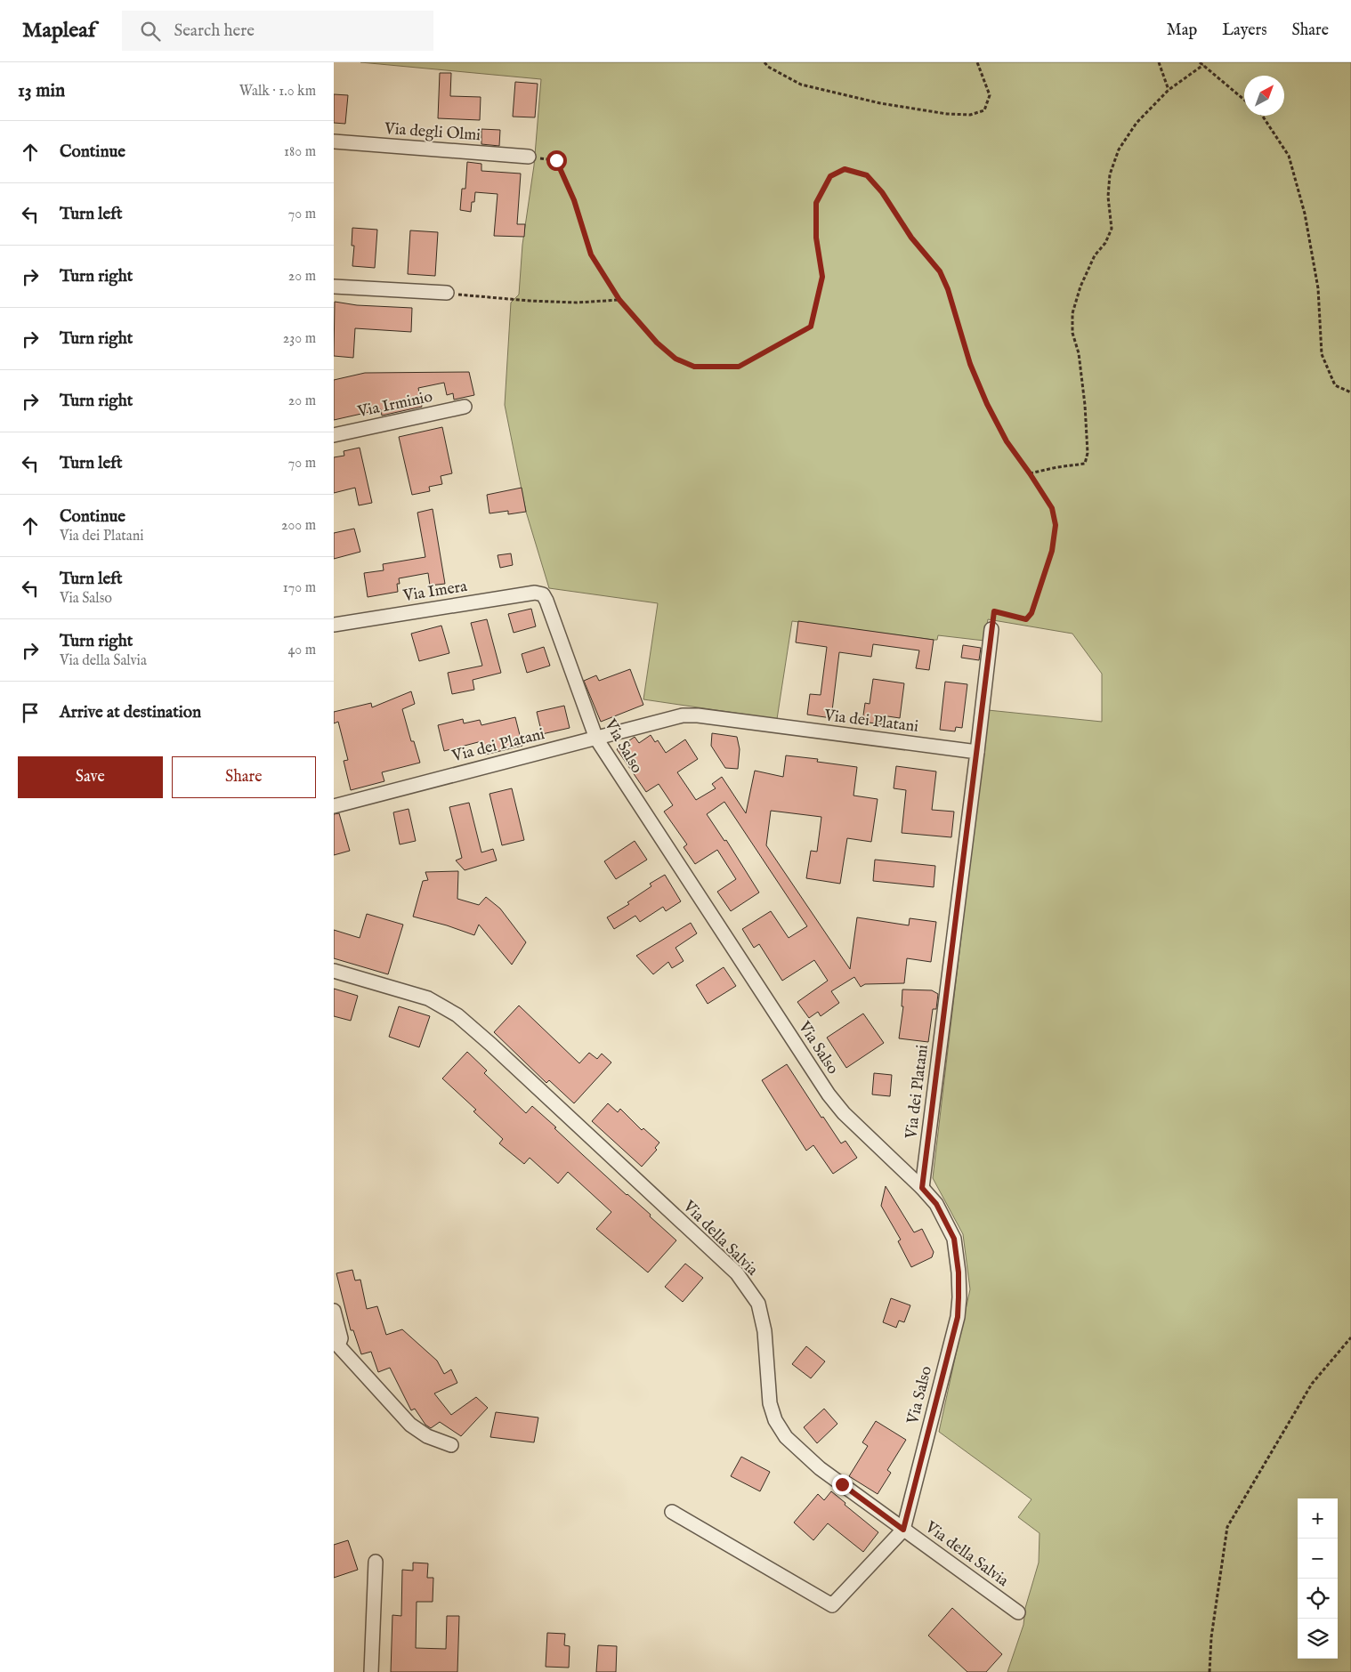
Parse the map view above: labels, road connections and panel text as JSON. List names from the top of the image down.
{
  "streets": {
    "street": [
      "Via degli Olmi",
      "Via Irminio",
      "Via Imera",
      "Via dei Platani",
      "Via Salso",
      "Via della Salvia"
    ]
  },
  "crossings": [
    ["Via Imera", "Via Salso"],
    ["Via dei Platani", "Via Salso"],
    ["Via Salso", "Via della Salvia"]
  ],
  "north": "top right",
  "page": {
    "header": "Mapleaf",
    "search": "Search here",
    "nav": ["Map", "Layers", "Share"],
    "heading": ["13 min", "Walk · 1.0 km"],
    "list": [
      ["Continue", "180 m"],
      ["Turn left", "70 m"],
      ["Turn right", "20 m"],
      ["Turn right", "230 m"],
      ["Turn right", "20 m"],
      ["Turn left", "70 m"],
      ["Continue", "Via dei Platani", "200 m"],
      ["Turn left", "Via Salso", "170 m"],
      ["Turn right", "Via della Salvia", "40 m"],
      "Arrive at destination"
    ],
    "buttons": ["Save", "Share"],
    "map_buttons": ["+", "−"]
  }
}
